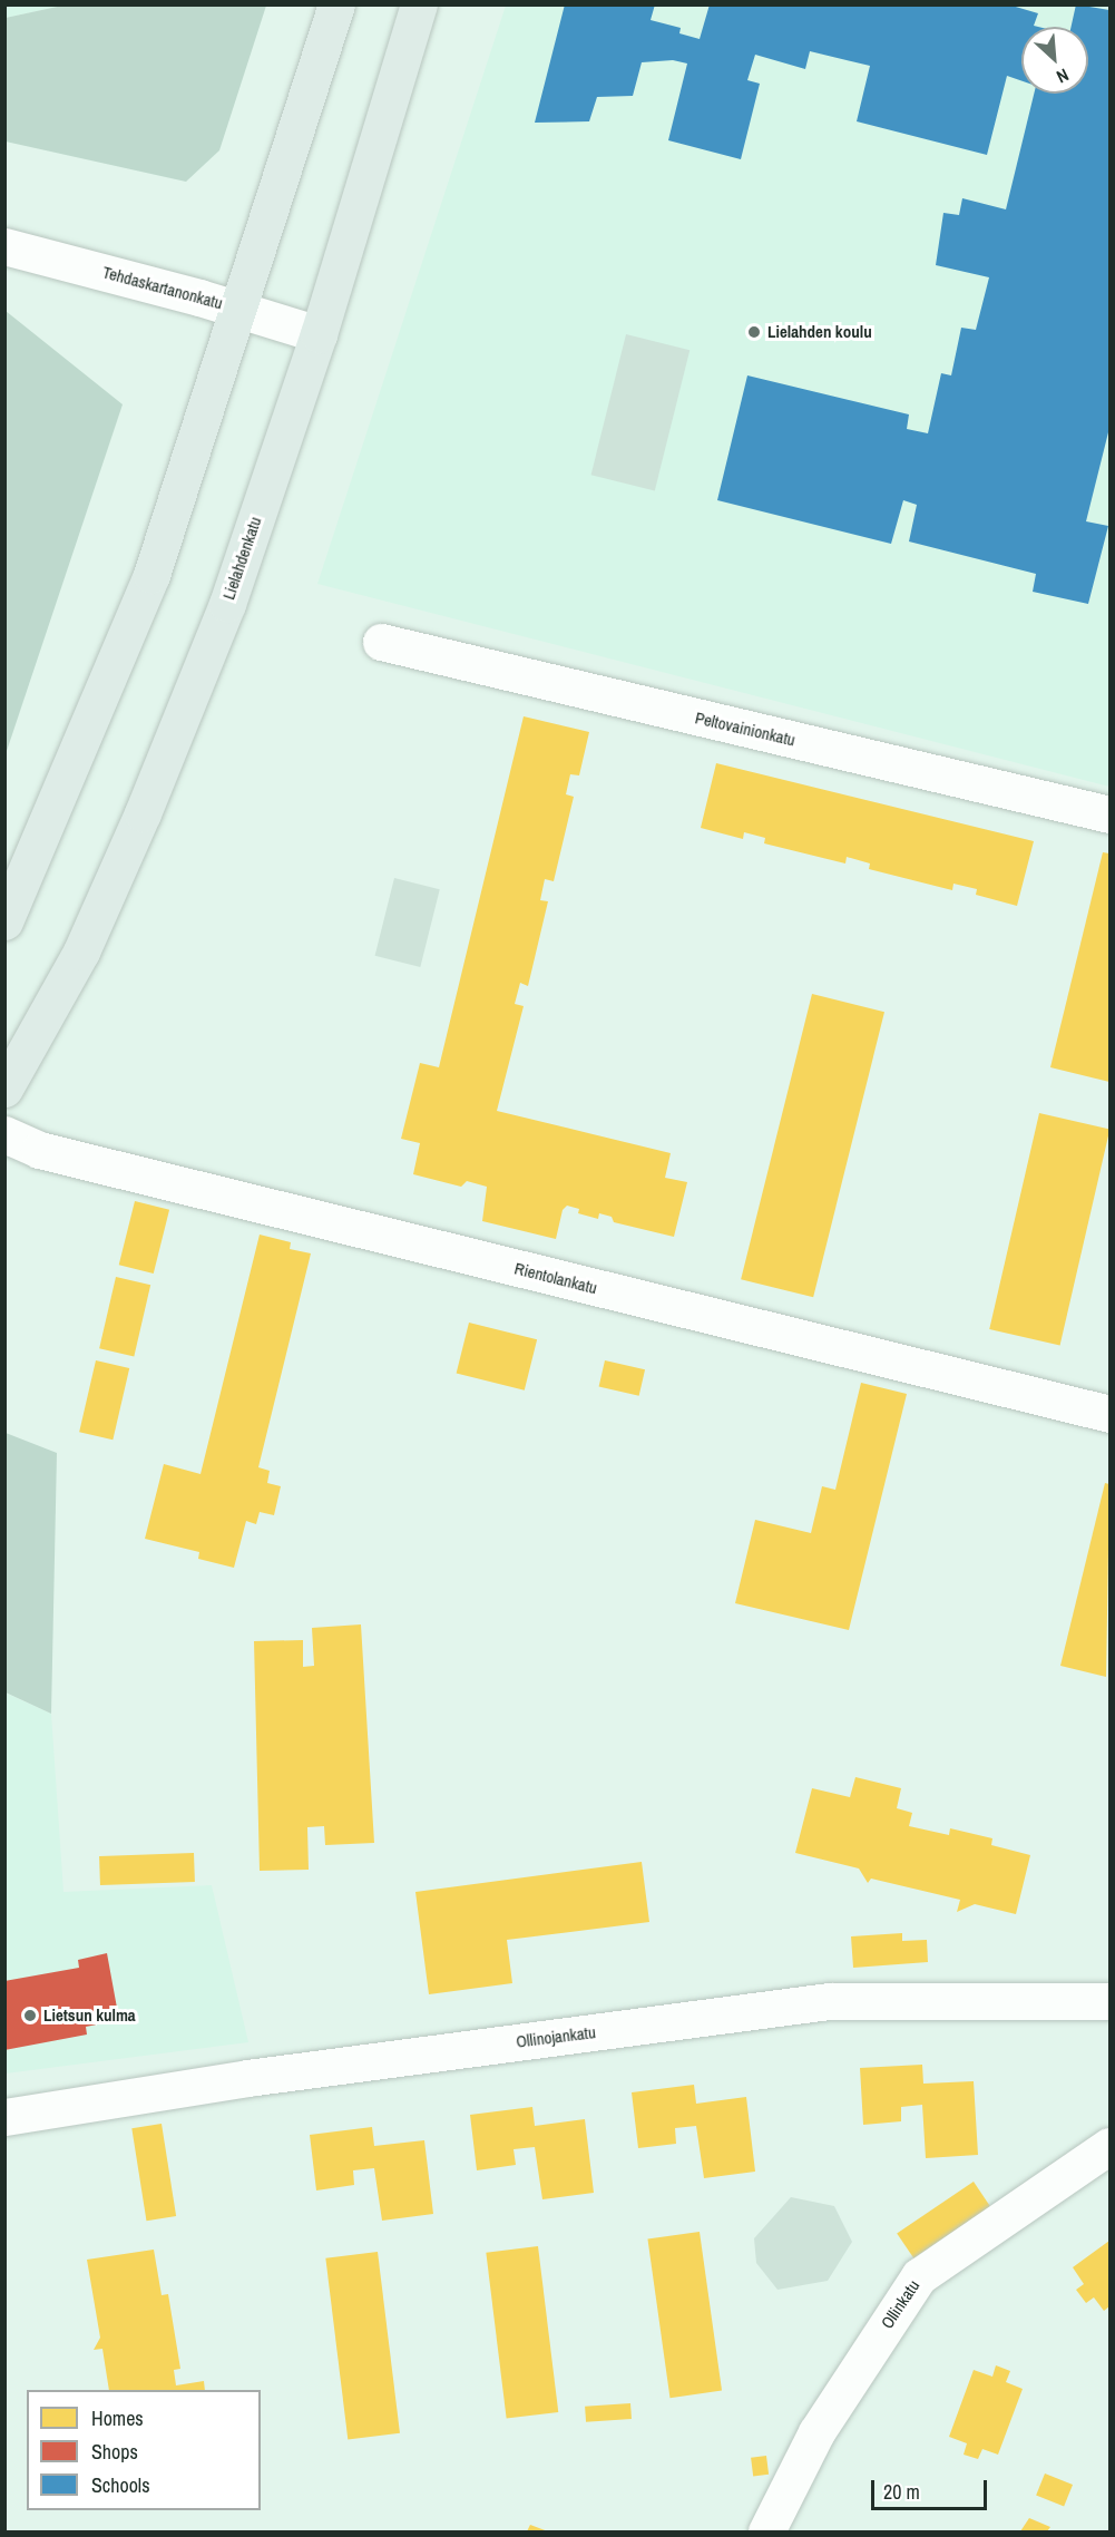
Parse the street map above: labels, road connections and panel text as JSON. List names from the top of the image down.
{
  "streets": {
    "main road": ["Lielahdenkatu"],
    "street": [
      "Tehdaskartanonkatu",
      "Peltovainionkatu",
      "Rientolankatu",
      "Ollinojankatu",
      "Ollinkatu"
    ]
  },
  "crossings": [
    ["Tehdaskartanonkatu", "Lielahdenkatu"]
  ],
  "places": ["Lielahden koulu", "Lietsun kulma"],
  "legend": ["Homes", "Shops", "Schools"],
  "scale_bar": "20 m",
  "north": "bottom right"
}
